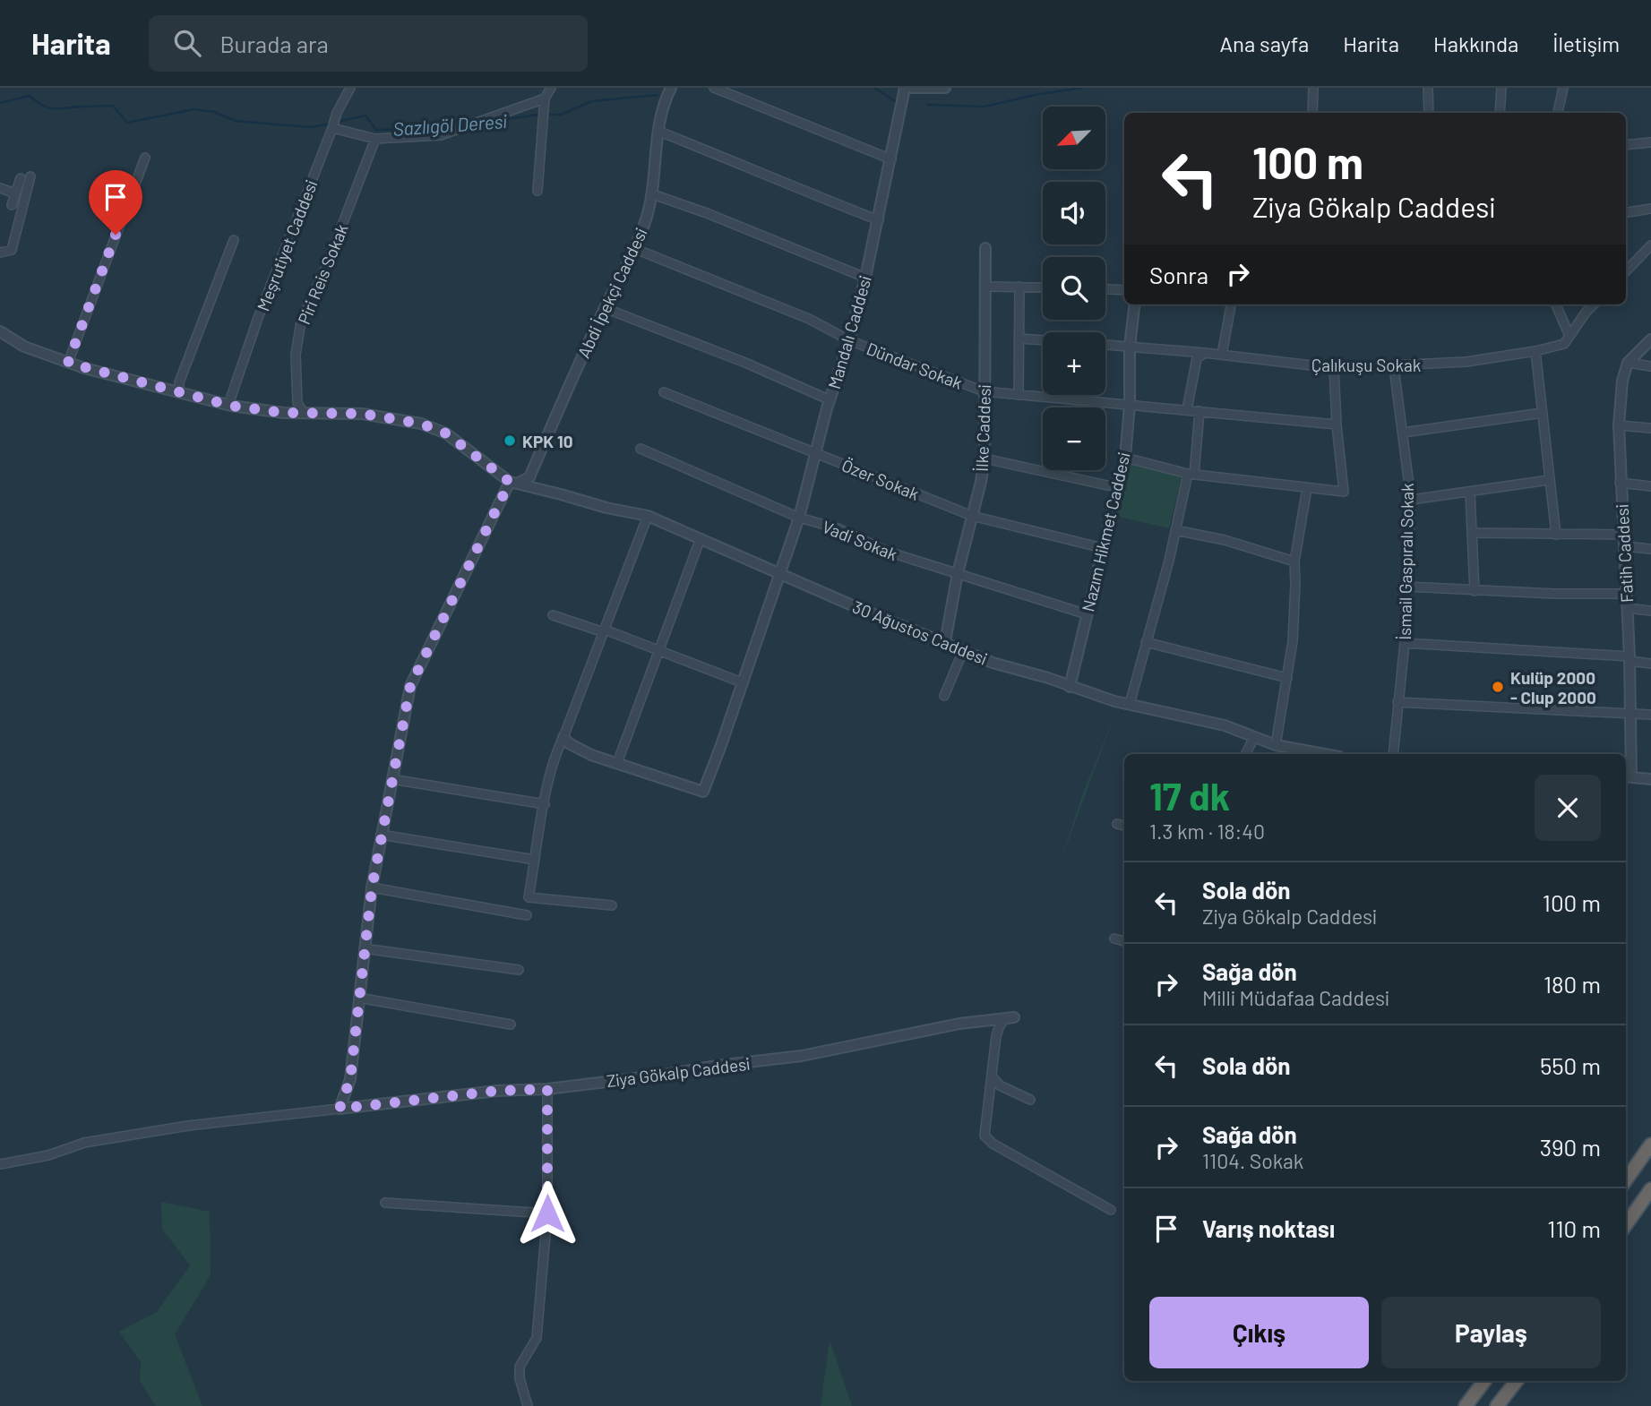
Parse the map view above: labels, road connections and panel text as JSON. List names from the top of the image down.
{
  "streets": {
    "street": [
      "Meşrutiyet Caddesi",
      "Piri Reis Sokak",
      "Abdi İpekçi Caddesi",
      "Mandalı Caddesi",
      "Çalıkuşu Sokak",
      "Dündar Sokak",
      "İlke Caddesi",
      "Özer Sokak",
      "Nazım Hikmet Caddesi",
      "Vadi Sokak",
      "Fatih Caddesi",
      "İsmail Gaspıralı Sokak",
      "30 Ağustos Caddesi",
      "Ziya Gökalp Caddesi"
    ]
  },
  "crossings": [
    ["Abdi İpekçi Caddesi", "Dündar Sokak"],
    ["Abdi İpekçi Caddesi", "30 Ağustos Caddesi"],
    ["Abdi İpekçi Caddesi", "Ziya Gökalp Caddesi"],
    ["Mandalı Caddesi", "Dündar Sokak"],
    ["Mandalı Caddesi", "Özer Sokak"],
    ["Mandalı Caddesi", "Vadi Sokak"],
    ["Mandalı Caddesi", "30 Ağustos Caddesi"],
    ["Çalıkuşu Sokak", "Nazım Hikmet Caddesi"],
    ["Çalıkuşu Sokak", "İsmail Gaspıralı Sokak"],
    ["Dündar Sokak", "İlke Caddesi"],
    ["Dündar Sokak", "Nazım Hikmet Caddesi"],
    ["İlke Caddesi", "Özer Sokak"],
    ["İlke Caddesi", "Vadi Sokak"],
    ["İlke Caddesi", "30 Ağustos Caddesi"],
    ["Özer Sokak", "Nazım Hikmet Caddesi"],
    ["Nazım Hikmet Caddesi", "Vadi Sokak"],
    ["Nazım Hikmet Caddesi", "30 Ağustos Caddesi"]
  ],
  "water": ["Sazlıgöl Deresi"],
  "places": ["KPK 10", "Kulüp 2000 - Clup 2000"],
  "north": "bottom left",
  "page": {
    "header": "Harita",
    "search": "Burada ara",
    "nav": [
      "Ana sayfa",
      "Harita",
      "Hakkında",
      "İletişim"
    ],
    "map_buttons": ["+", "−"],
    "turn": ["100 m", "Ziya Gökalp Caddesi"],
    "then": "Sonra",
    "heading": ["17 dk", "1.3 km · 18:40"],
    "list": [
      {
        "name": "Sola dön",
        "note": "Ziya Gökalp Caddesi",
        "value": "100 m"
      },
      {
        "name": "Sağa dön",
        "note": "Milli Müdafaa Caddesi",
        "value": "180 m"
      },
      {
        "name": "Sola dön",
        "value": "550 m"
      },
      {
        "name": "Sağa dön",
        "note": "1104. Sokak",
        "value": "390 m"
      },
      {
        "name": "Varış noktası",
        "value": "110 m"
      }
    ],
    "buttons": ["Çıkış", "Paylaş"]
  }
}
